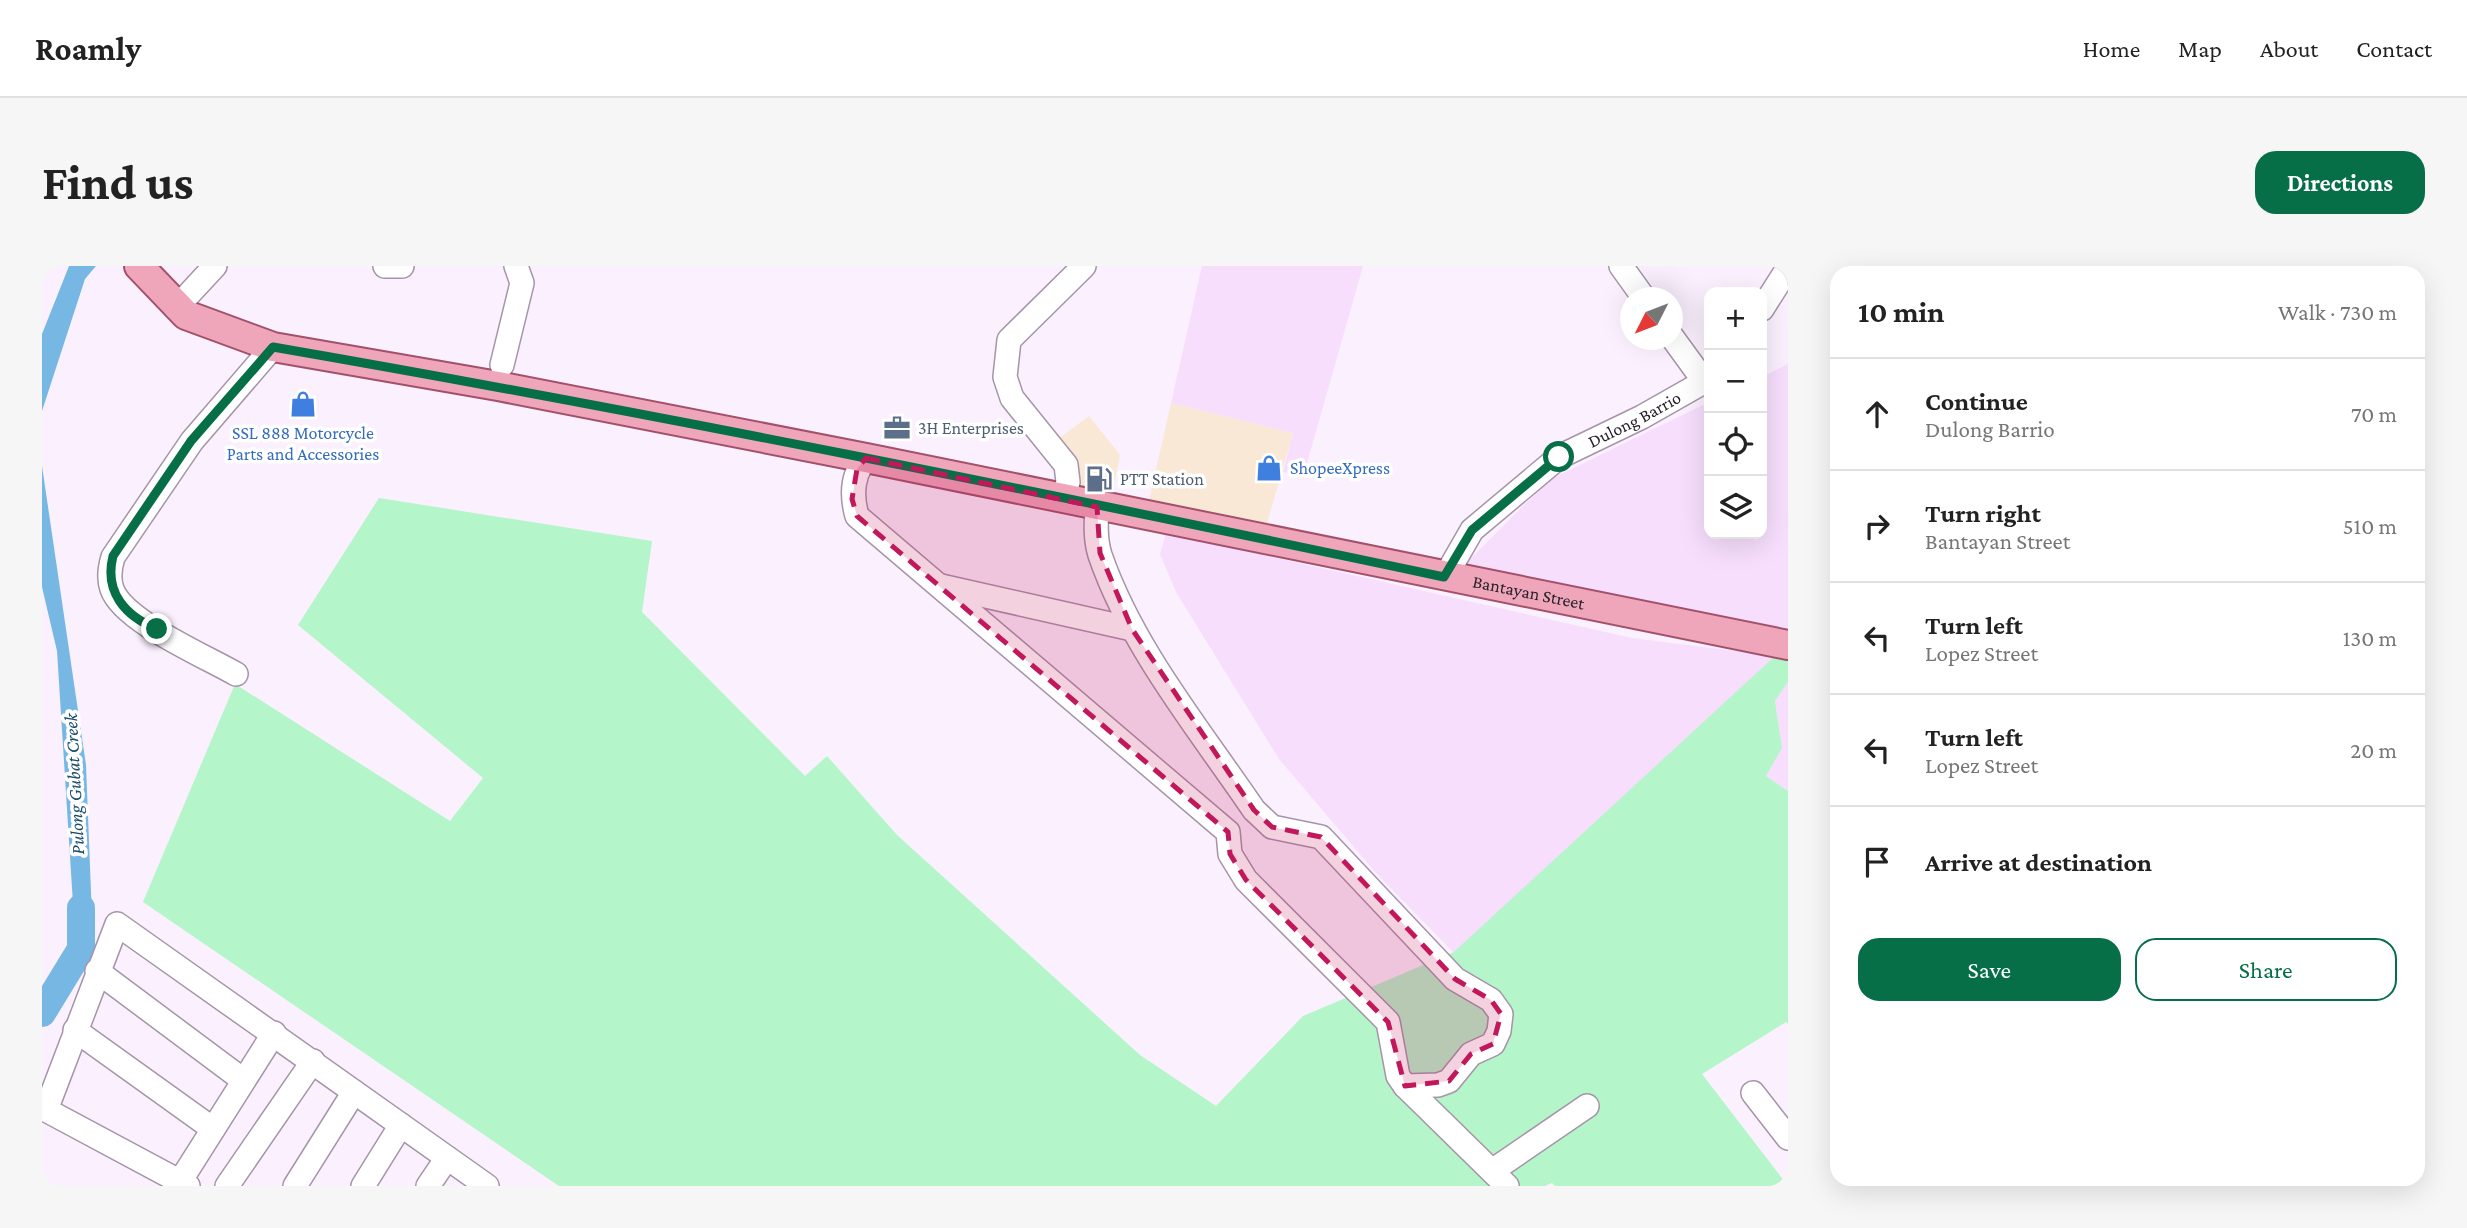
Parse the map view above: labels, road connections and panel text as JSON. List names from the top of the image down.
{
  "streets": {
    "main road": ["Bantayan Street"],
    "street": ["Dulong Barrio"]
  },
  "crossings": [
    ["Dulong Barrio", "Bantayan Street"]
  ],
  "water": ["Pulong Gubat Creek"],
  "places": {
    "shop": ["SSL 888 Motorcycle Parts and Accessories", "ShopeeXpress"],
    "office": ["3H Enterprises"],
    "fuel station": ["PTT Station"]
  },
  "north": "bottom left",
  "page": {
    "header": "Roamly",
    "nav": [
      "Home",
      "Map",
      "About",
      "Contact"
    ],
    "buttons": [
      "Directions",
      ["Save", "Share"]
    ],
    "title": "Find us",
    "heading": ["10 min", "Walk · 730 m"],
    "map_buttons": ["+", "−"],
    "list": [
      ["Continue", "Dulong Barrio", "70 m"],
      ["Turn right", "Bantayan Street", "510 m"],
      ["Turn left", "Lopez Street", "130 m"],
      ["Turn left", "Lopez Street", "20 m"],
      "Arrive at destination"
    ]
  }
}
